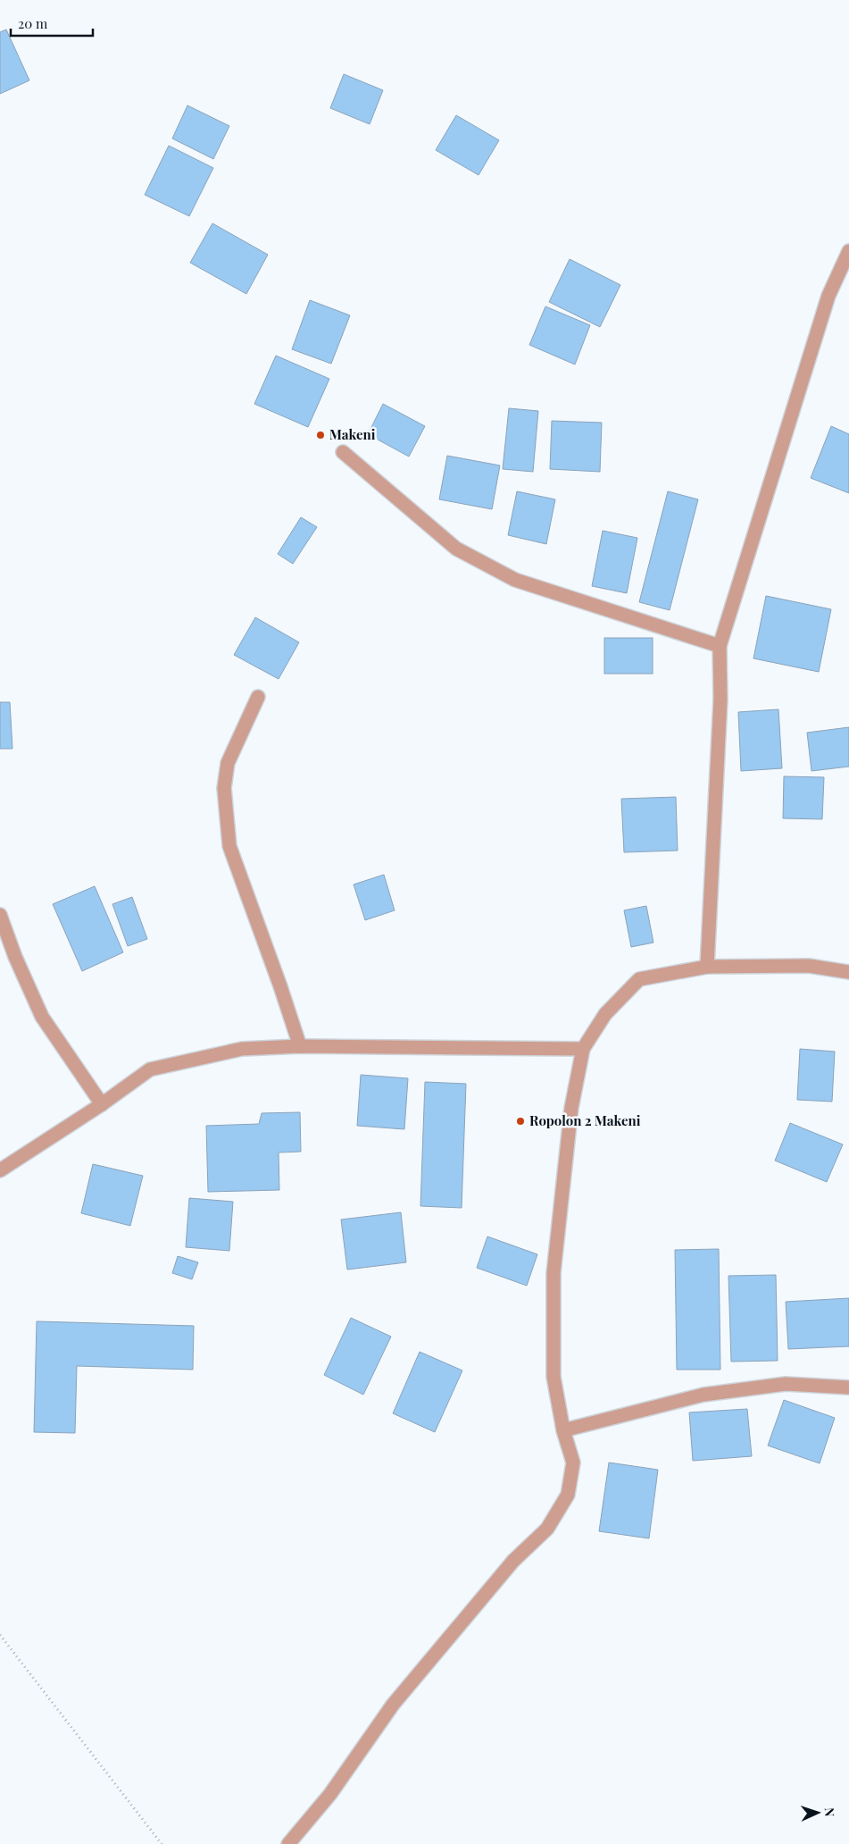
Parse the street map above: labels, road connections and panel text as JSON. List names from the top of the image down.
{
  "places": ["Makeni", "Ropolon 2 Makeni"],
  "scale_bar": "20 m",
  "north": "right"
}
